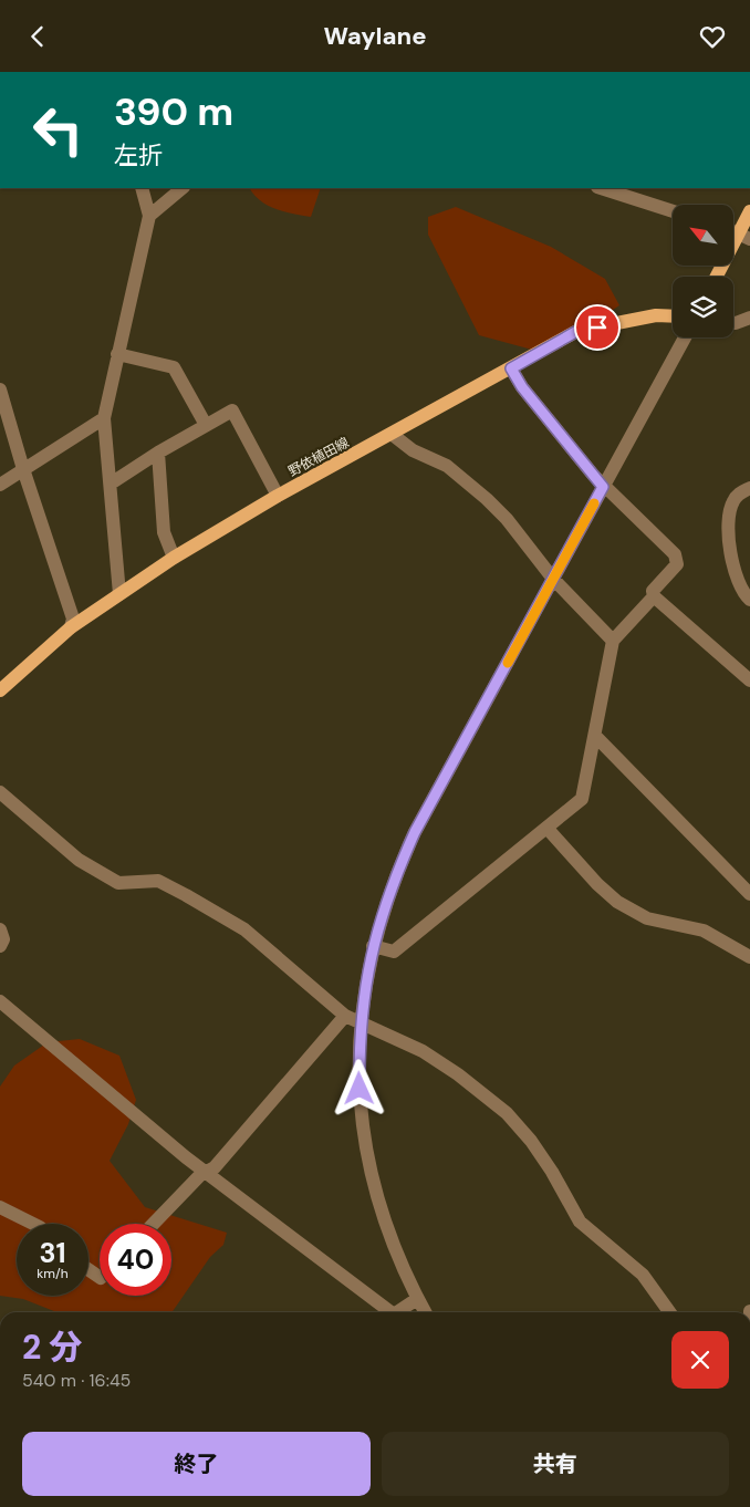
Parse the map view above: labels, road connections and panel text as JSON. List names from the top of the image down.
{
  "streets": {
    "main road": ["野依植田線"]
  },
  "north": "top left",
  "page": {
    "header": "Waylane",
    "turn": ["390 m", "左折"],
    "speed": "31 km/h",
    "limit": "40",
    "heading": ["2 分", "540 m · 16:45"],
    "buttons": ["終了", "共有"]
  }
}
